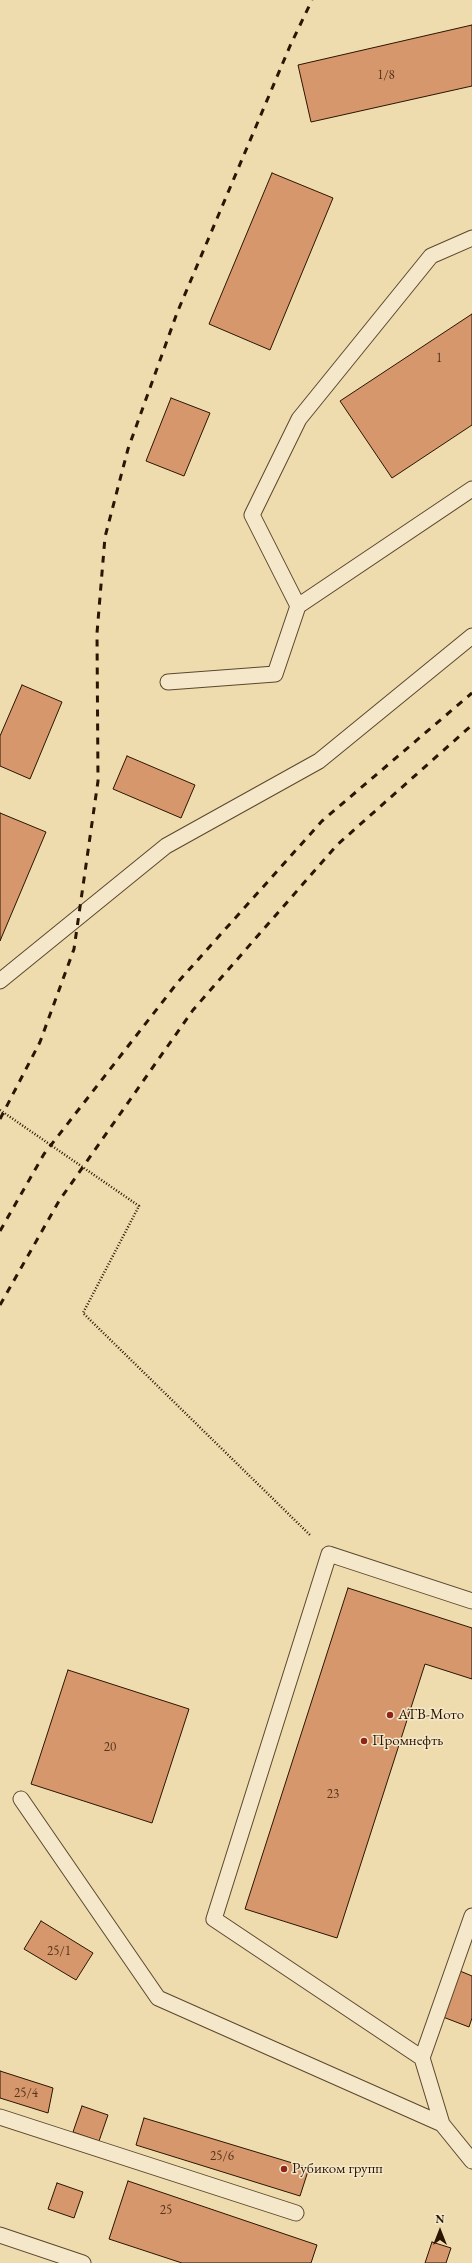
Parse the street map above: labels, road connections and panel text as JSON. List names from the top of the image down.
{
  "places": ["АТВ-Мото", "Промнефть", "Рубиком групп"],
  "house_numbers": [
    "1/8",
    "1",
    "20",
    "23",
    "25/1",
    "25/4",
    "25/6",
    "25"
  ],
  "north": "top"
}
